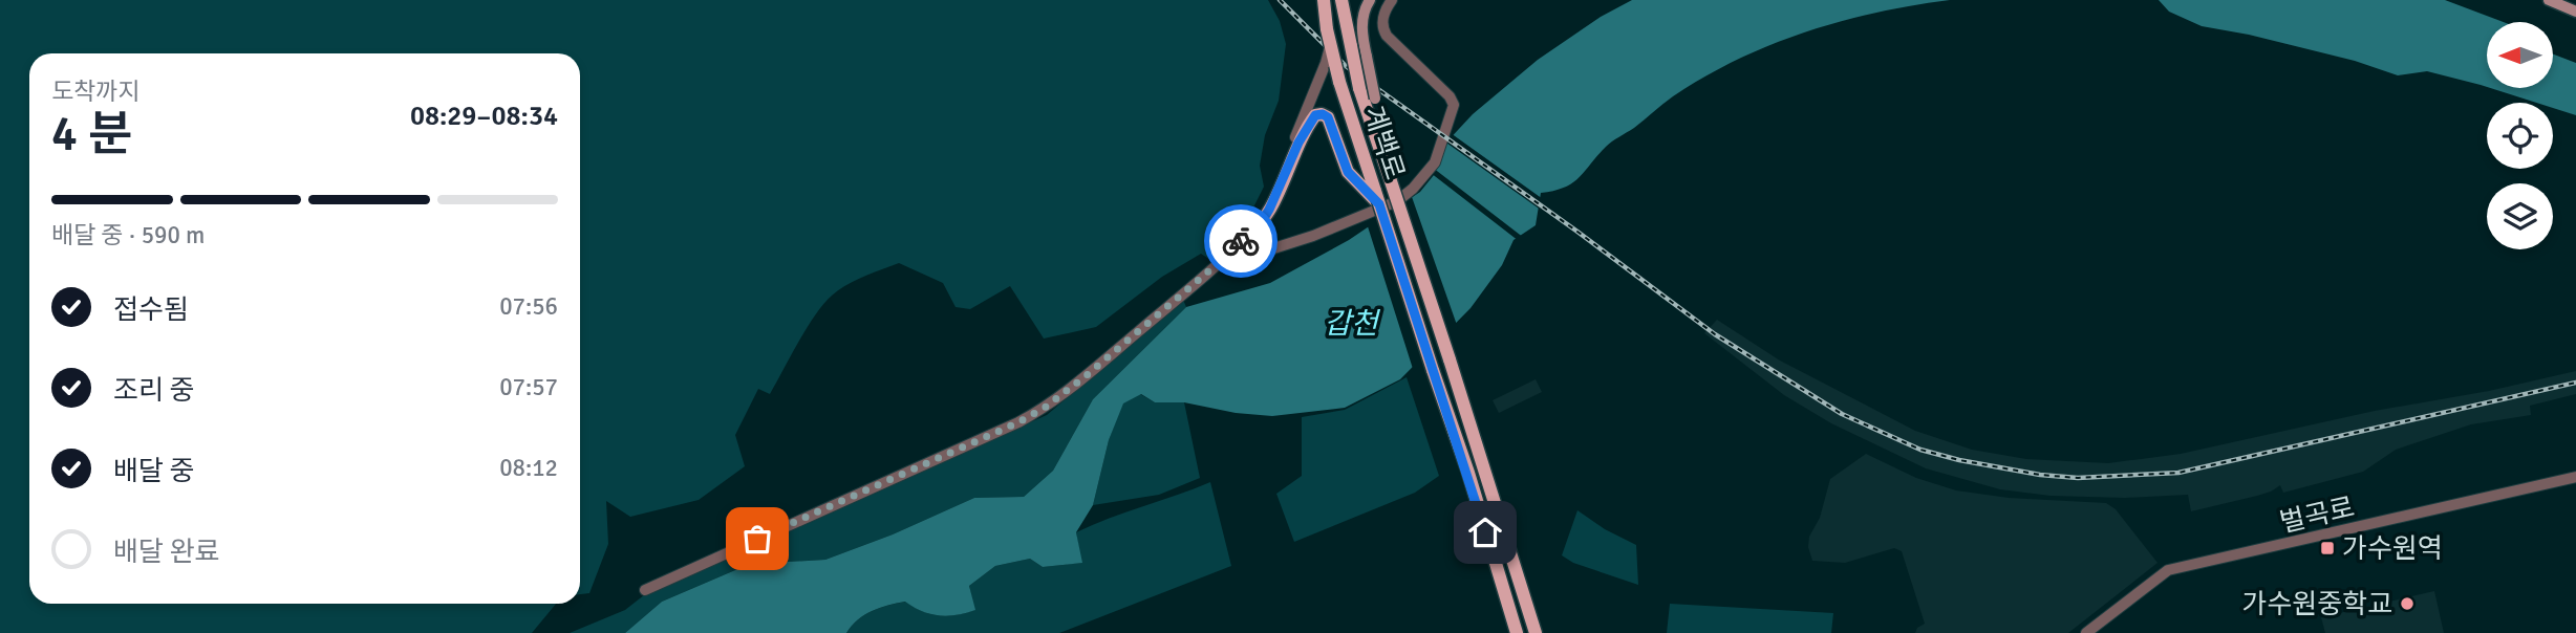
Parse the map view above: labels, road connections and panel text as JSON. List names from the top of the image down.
{
  "streets": {
    "main road": ["계백로"],
    "street": ["벌곡로"]
  },
  "water": ["갑천"],
  "places": {
    "transit": ["가수원역"],
    "other": ["가수원중학교"]
  },
  "north": "left",
  "page": {
    "heading": ["4 분", "도착까지", "08:29–08:34"],
    "bar": "배달 중 · 590 m",
    "list": [
      ["접수됨", "07:56"],
      ["조리 중", "07:57"],
      ["배달 중", "08:12"],
      "배달 완료"
    ]
  }
}
